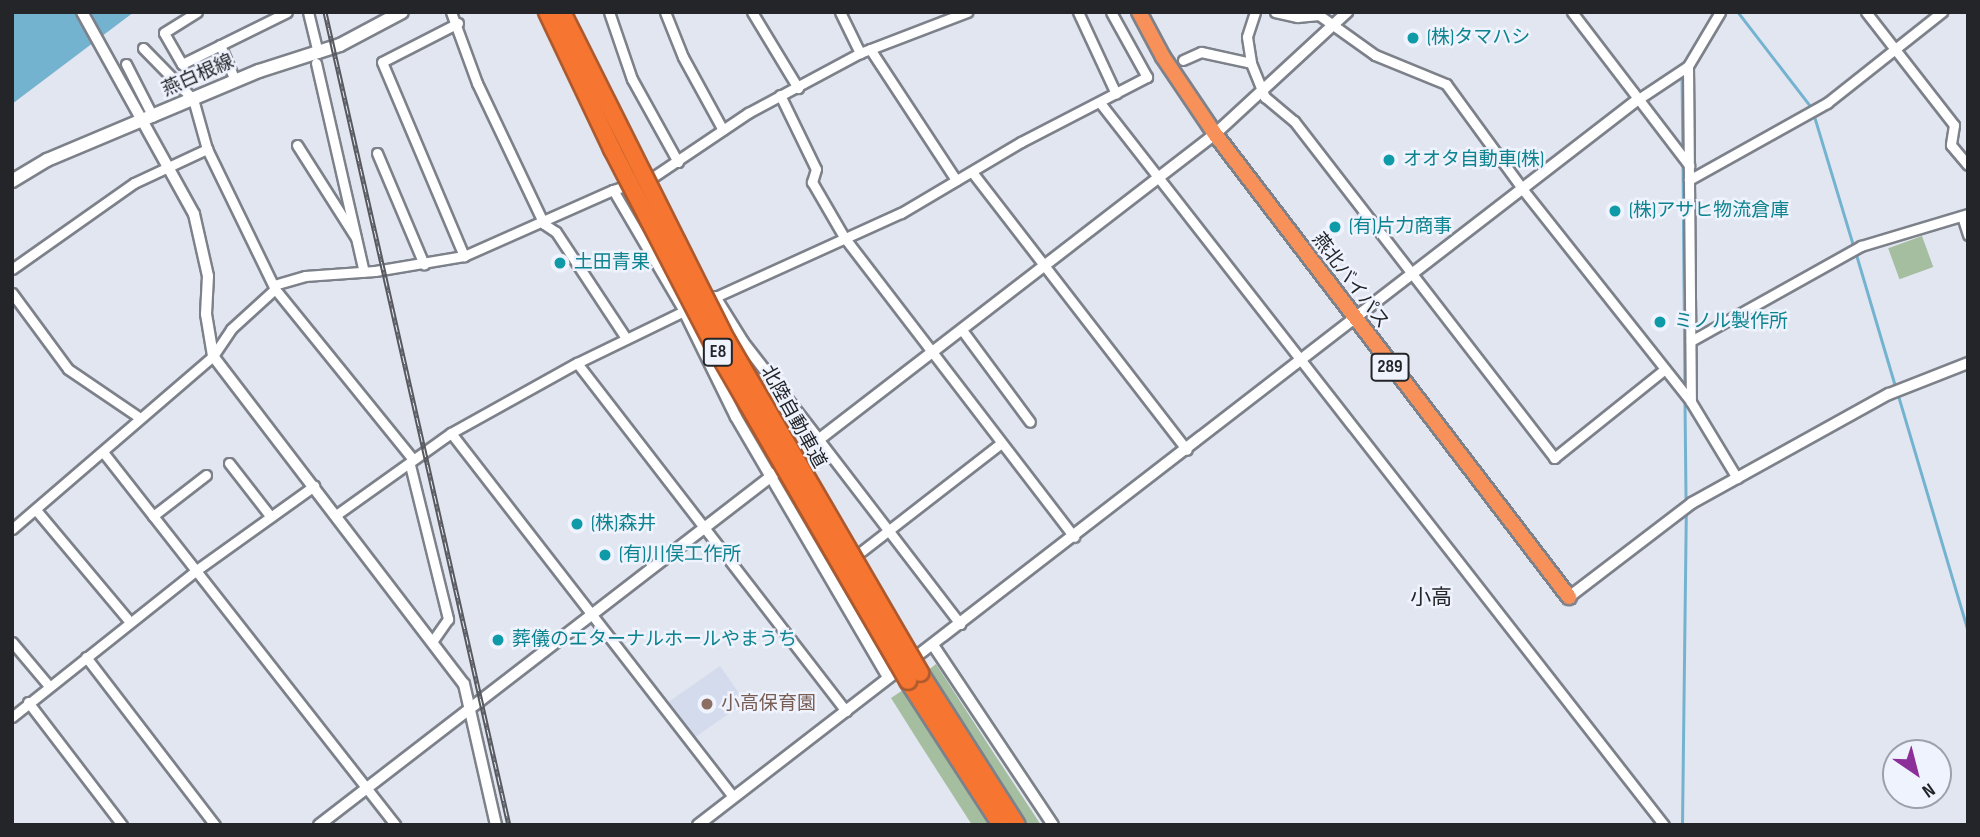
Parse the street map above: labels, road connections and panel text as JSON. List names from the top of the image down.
{
  "streets": {
    "highway": [
      "燕北バイパス",
      "E8",
      "289",
      "北陸自動車道"
    ],
    "main road": ["燕白根線"]
  },
  "districts": ["小高"],
  "places": [
    "(株)タマハシ",
    "オオタ自動車(株)",
    "(株)アサヒ物流倉庫",
    "(有)片力商事",
    "土田青果",
    "ミノル製作所",
    "(株)森井",
    "(有)川俣工作所",
    "葬儀のエターナルホールやまうち",
    "小高保育園"
  ],
  "north": "bottom right"
}
